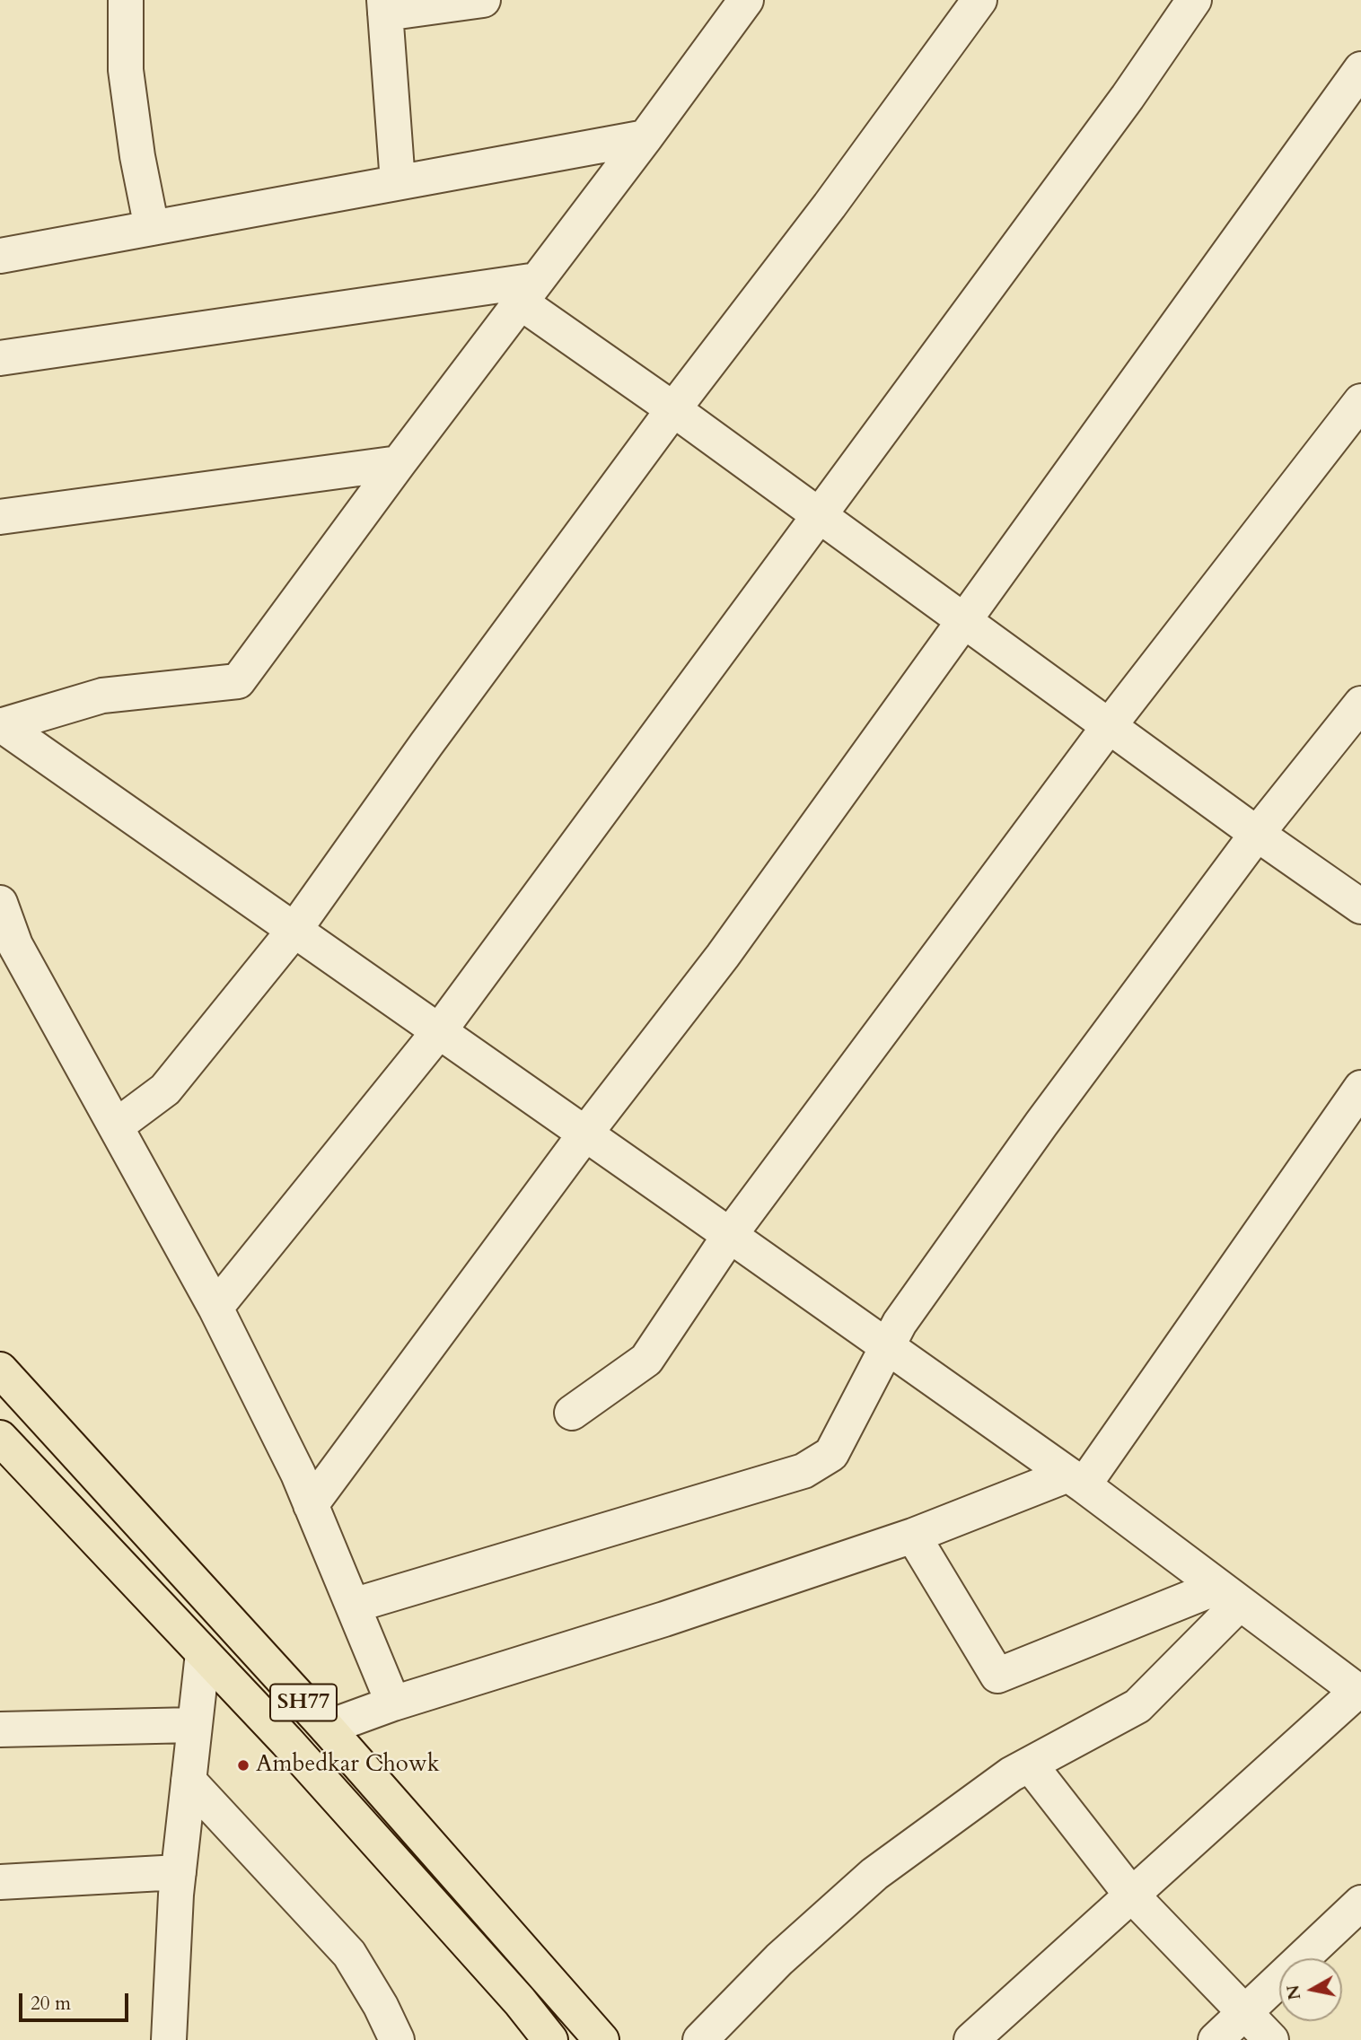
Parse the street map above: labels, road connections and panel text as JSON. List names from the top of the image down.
{
  "streets": {
    "main road": ["SH77"]
  },
  "places": ["Ambedkar Chowk"],
  "scale_bar": "20 m",
  "north": "left"
}
